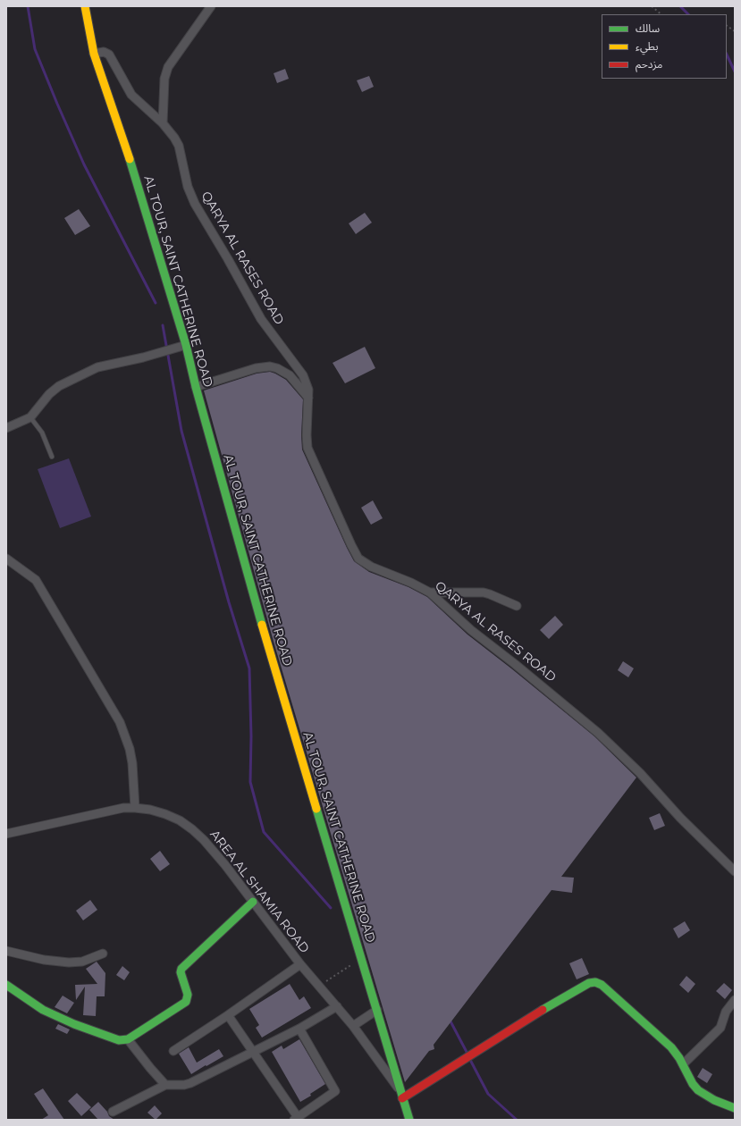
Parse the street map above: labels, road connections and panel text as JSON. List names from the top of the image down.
{
  "streets": {
    "street": ["QARYA AL RASES ROAD", "AL TOUR, SAINT CATHERINE ROAD", "AREA AL SHAMIA ROAD"]
  },
  "crossings": [
    ["QARYA AL RASES ROAD", "AL TOUR, SAINT CATHERINE ROAD"],
    ["AL TOUR, SAINT CATHERINE ROAD", "AREA AL SHAMIA ROAD"]
  ],
  "legend": ["سالك", "بطيء", "مزدحم"]
}
